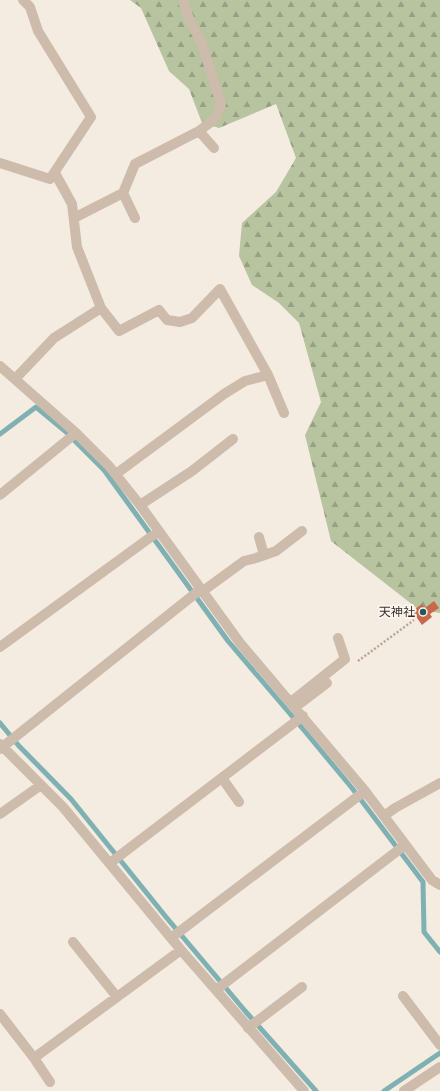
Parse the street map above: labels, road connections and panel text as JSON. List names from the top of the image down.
{
  "places": ["天神社"]
}
